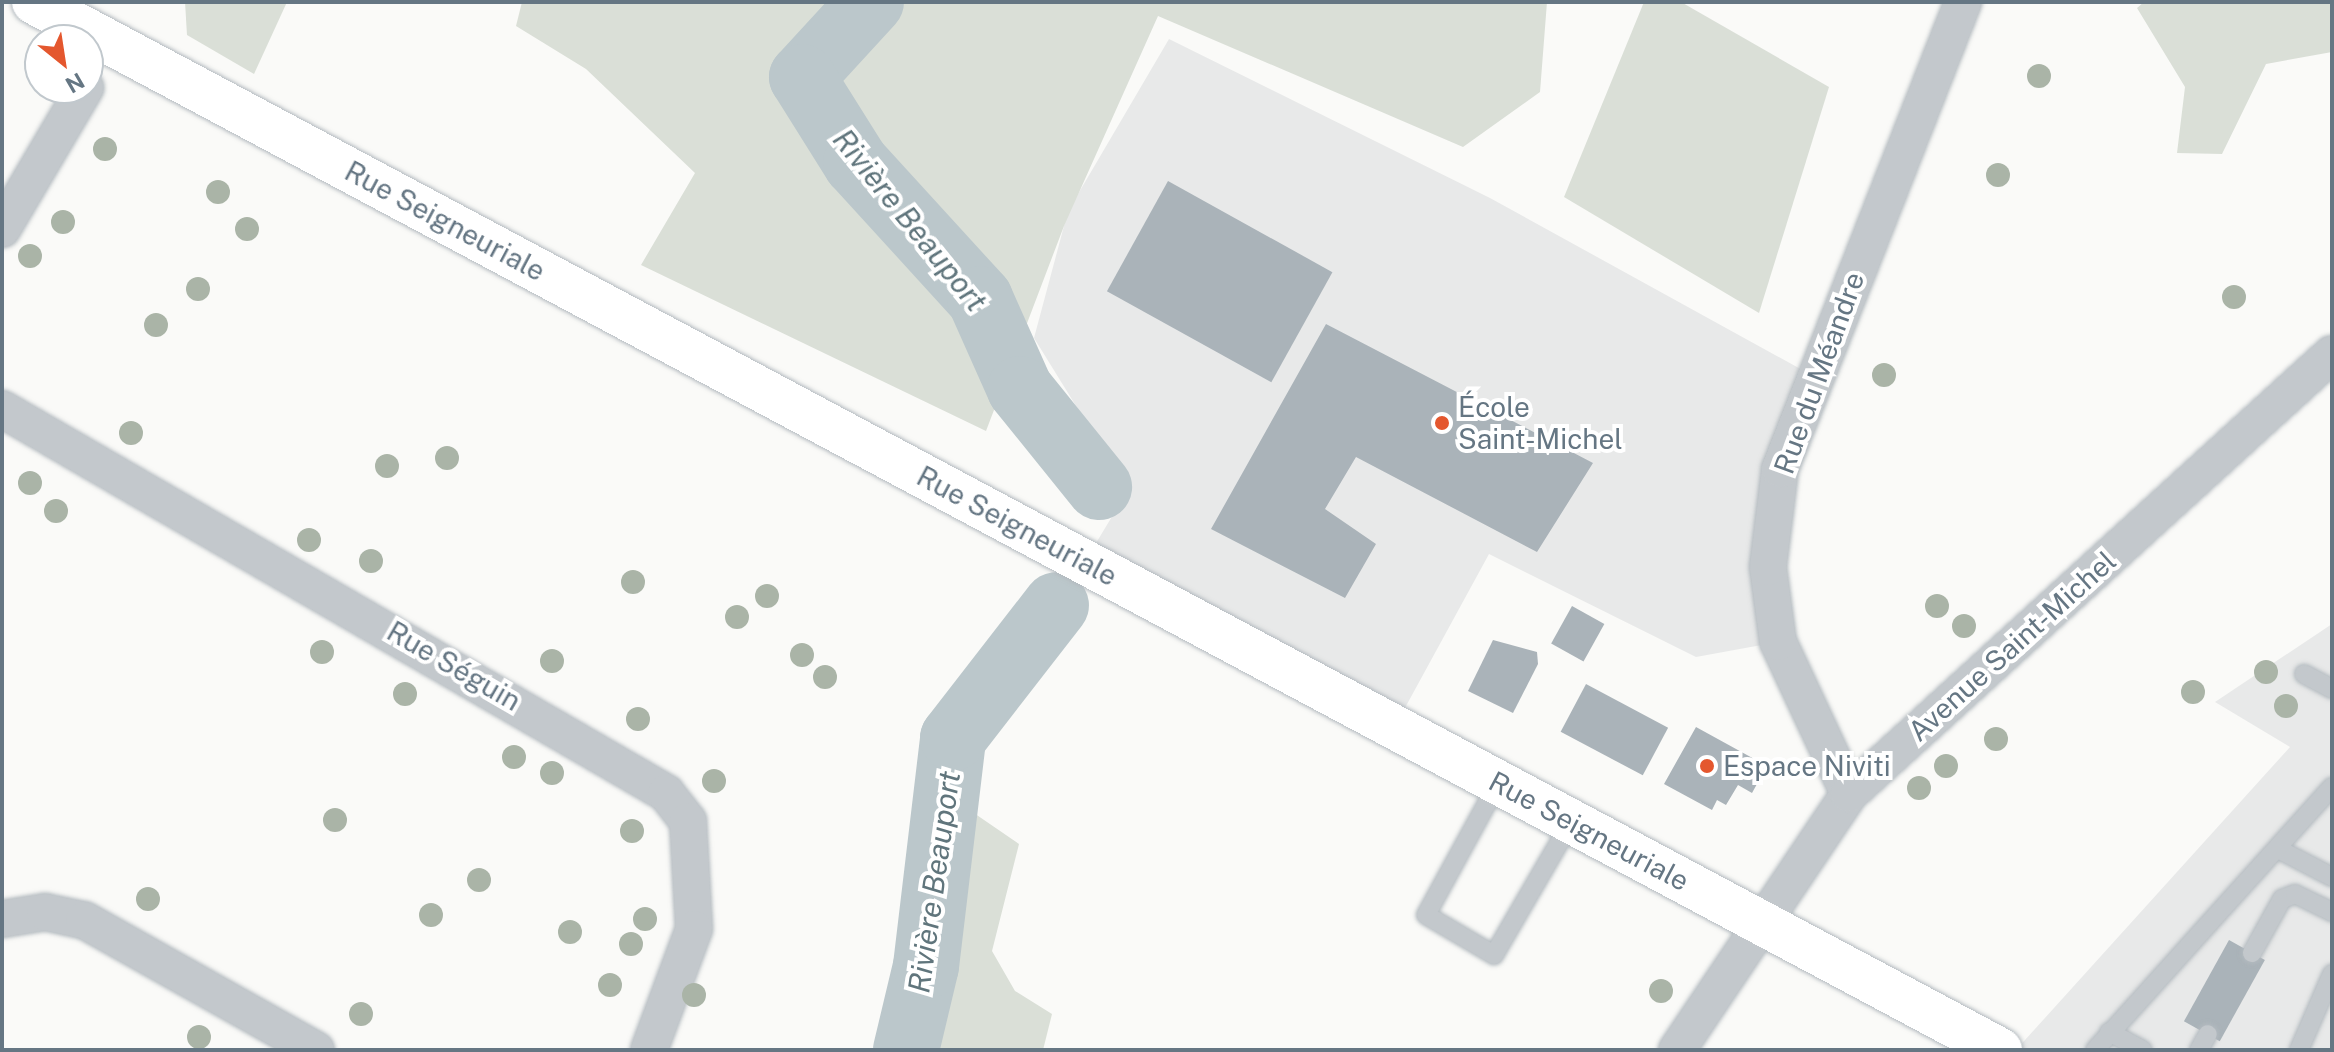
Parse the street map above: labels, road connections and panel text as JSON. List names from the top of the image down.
{
  "streets": {
    "street": [
      "Rue Seigneuriale",
      "Rue du Méandre",
      "Avenue Saint-Michel",
      "Rue Séguin"
    ]
  },
  "crossings": [
    ["Rue Seigneuriale", "Avenue Saint-Michel"],
    ["Rue du Méandre", "Avenue Saint-Michel"]
  ],
  "water": ["Rivière Beauport"],
  "places": ["École Saint-Michel", "Espace Niviti"],
  "north": "bottom right"
}
